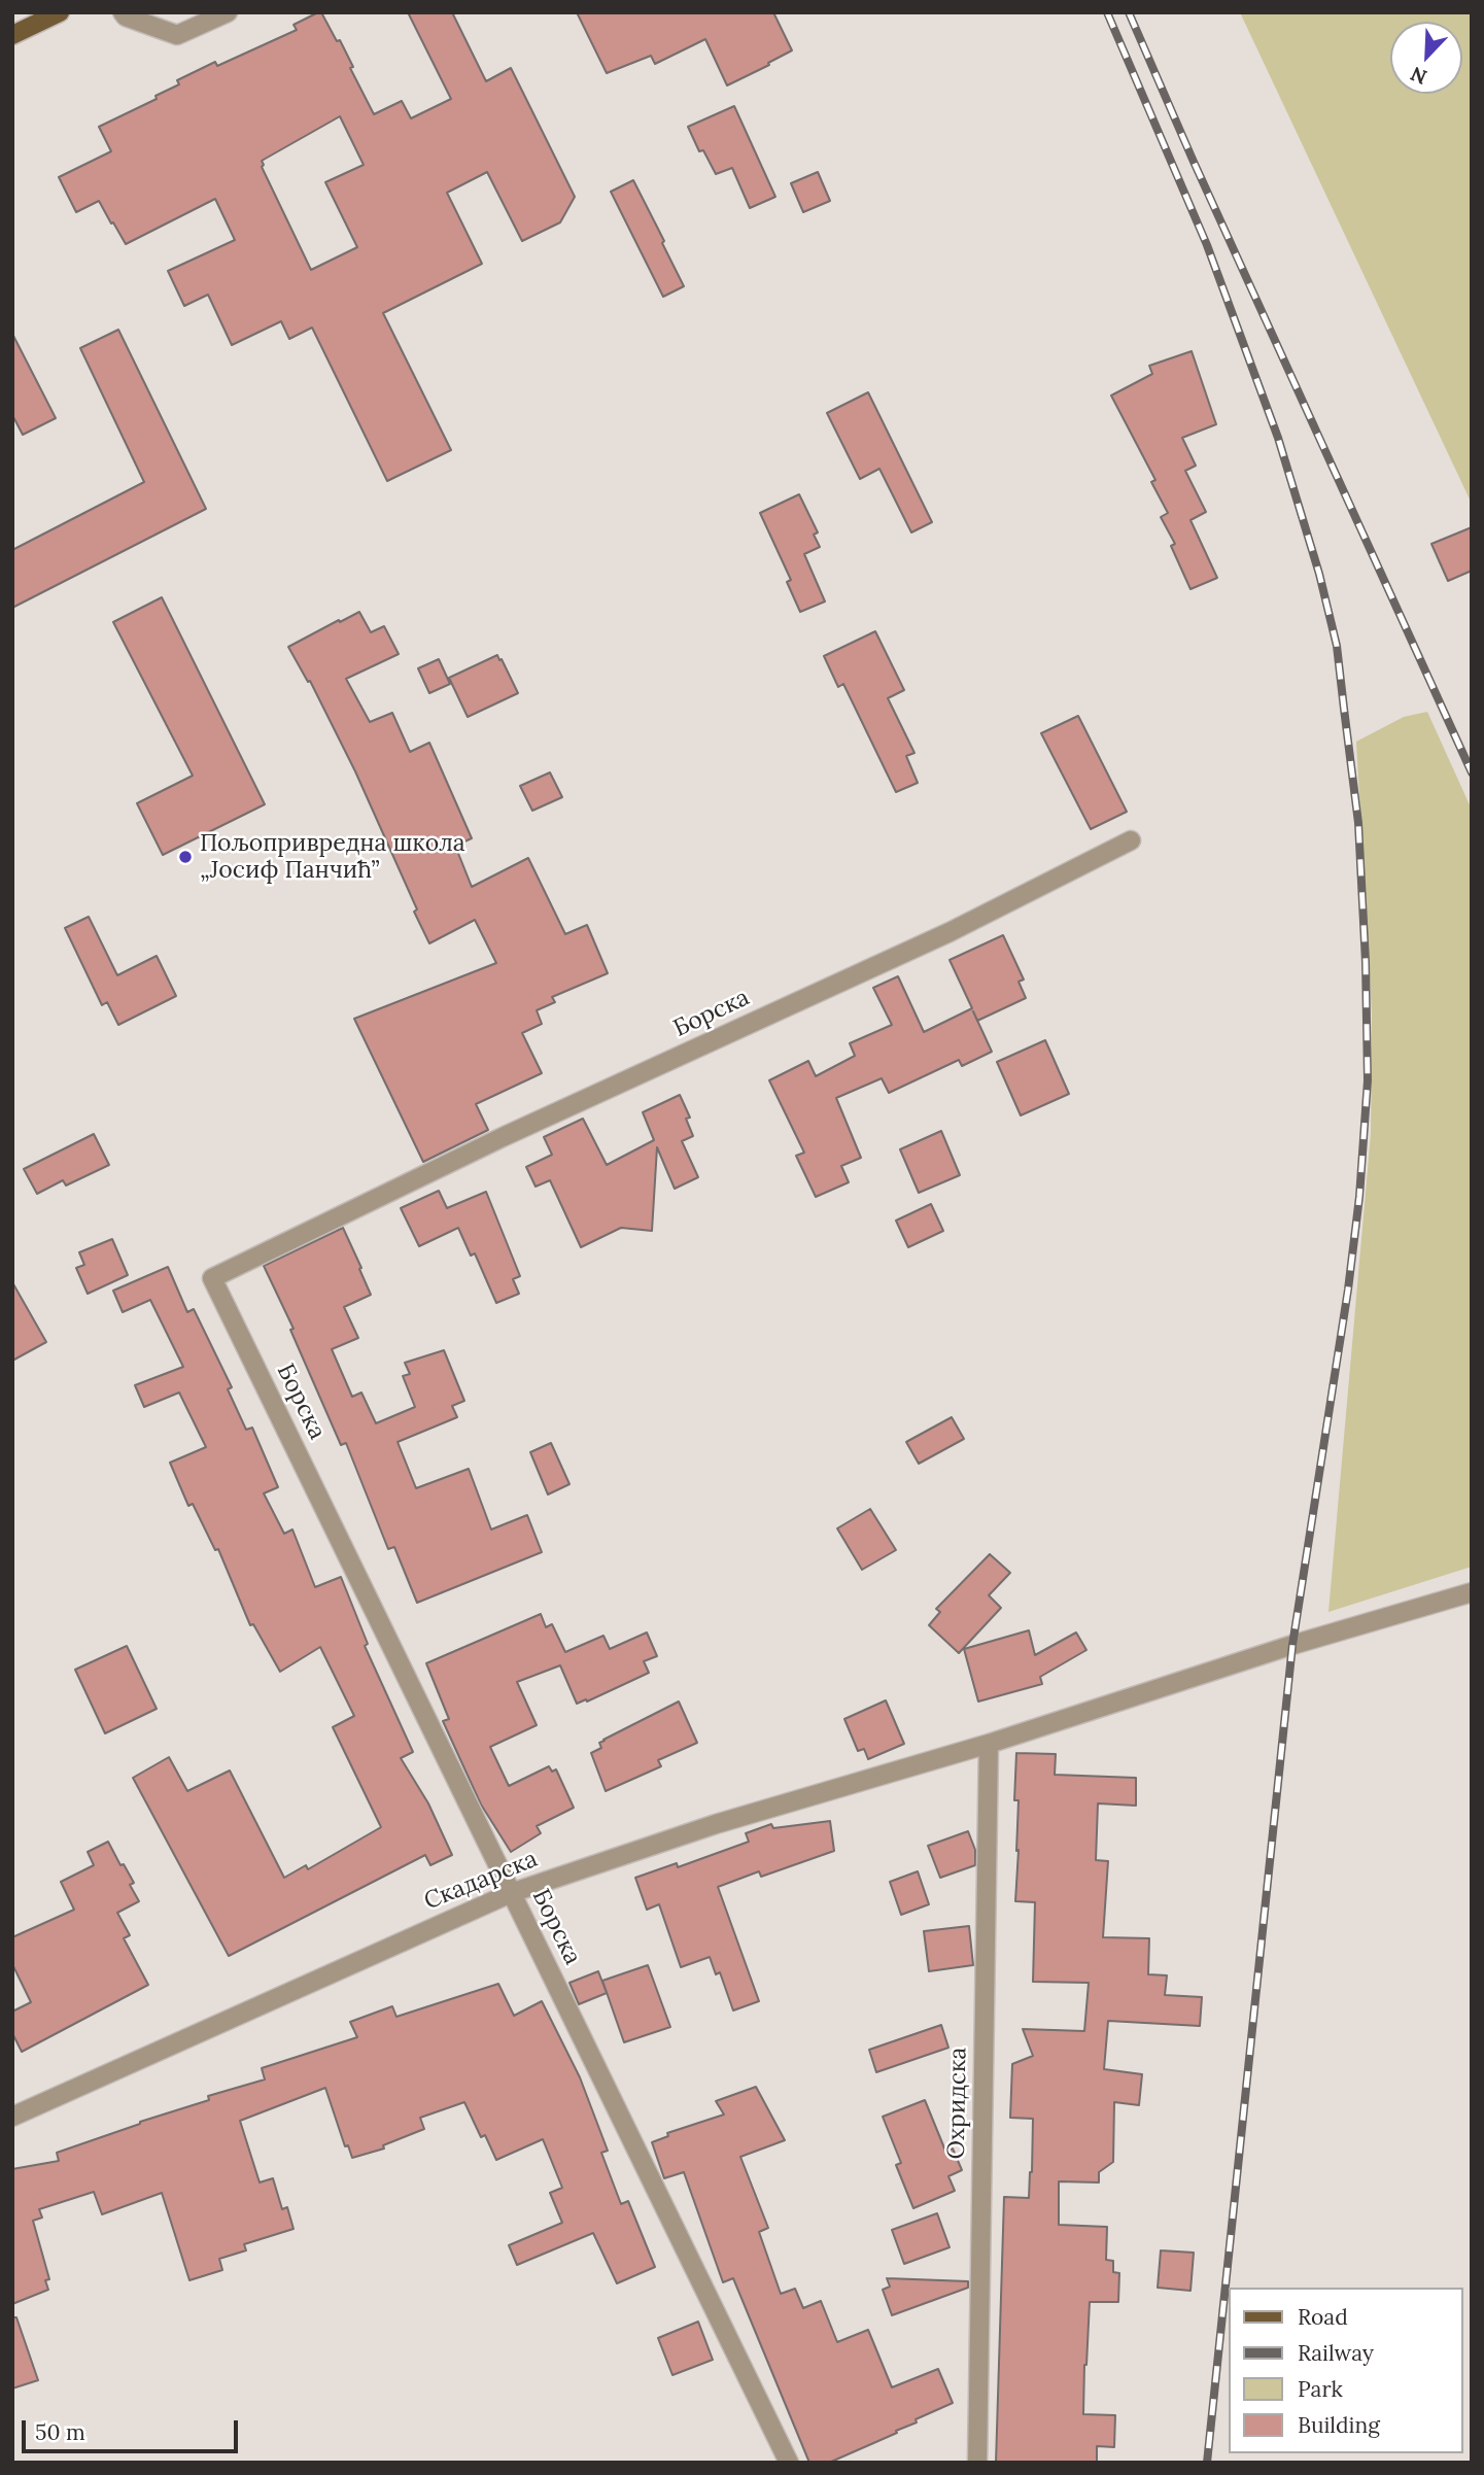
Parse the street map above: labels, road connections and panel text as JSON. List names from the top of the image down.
{
  "streets": {
    "street": ["Борска", "Скадарска", "Охридска"]
  },
  "crossings": [
    ["Борска", "Скадарска"],
    ["Скадарска", "Охридска"]
  ],
  "places": ["Пољопривредна школа „Јосиф Панчић”"],
  "legend": [
    "Road",
    "Railway",
    "Park",
    "Building"
  ],
  "scale_bar": "50 m",
  "north": "bottom left"
}
